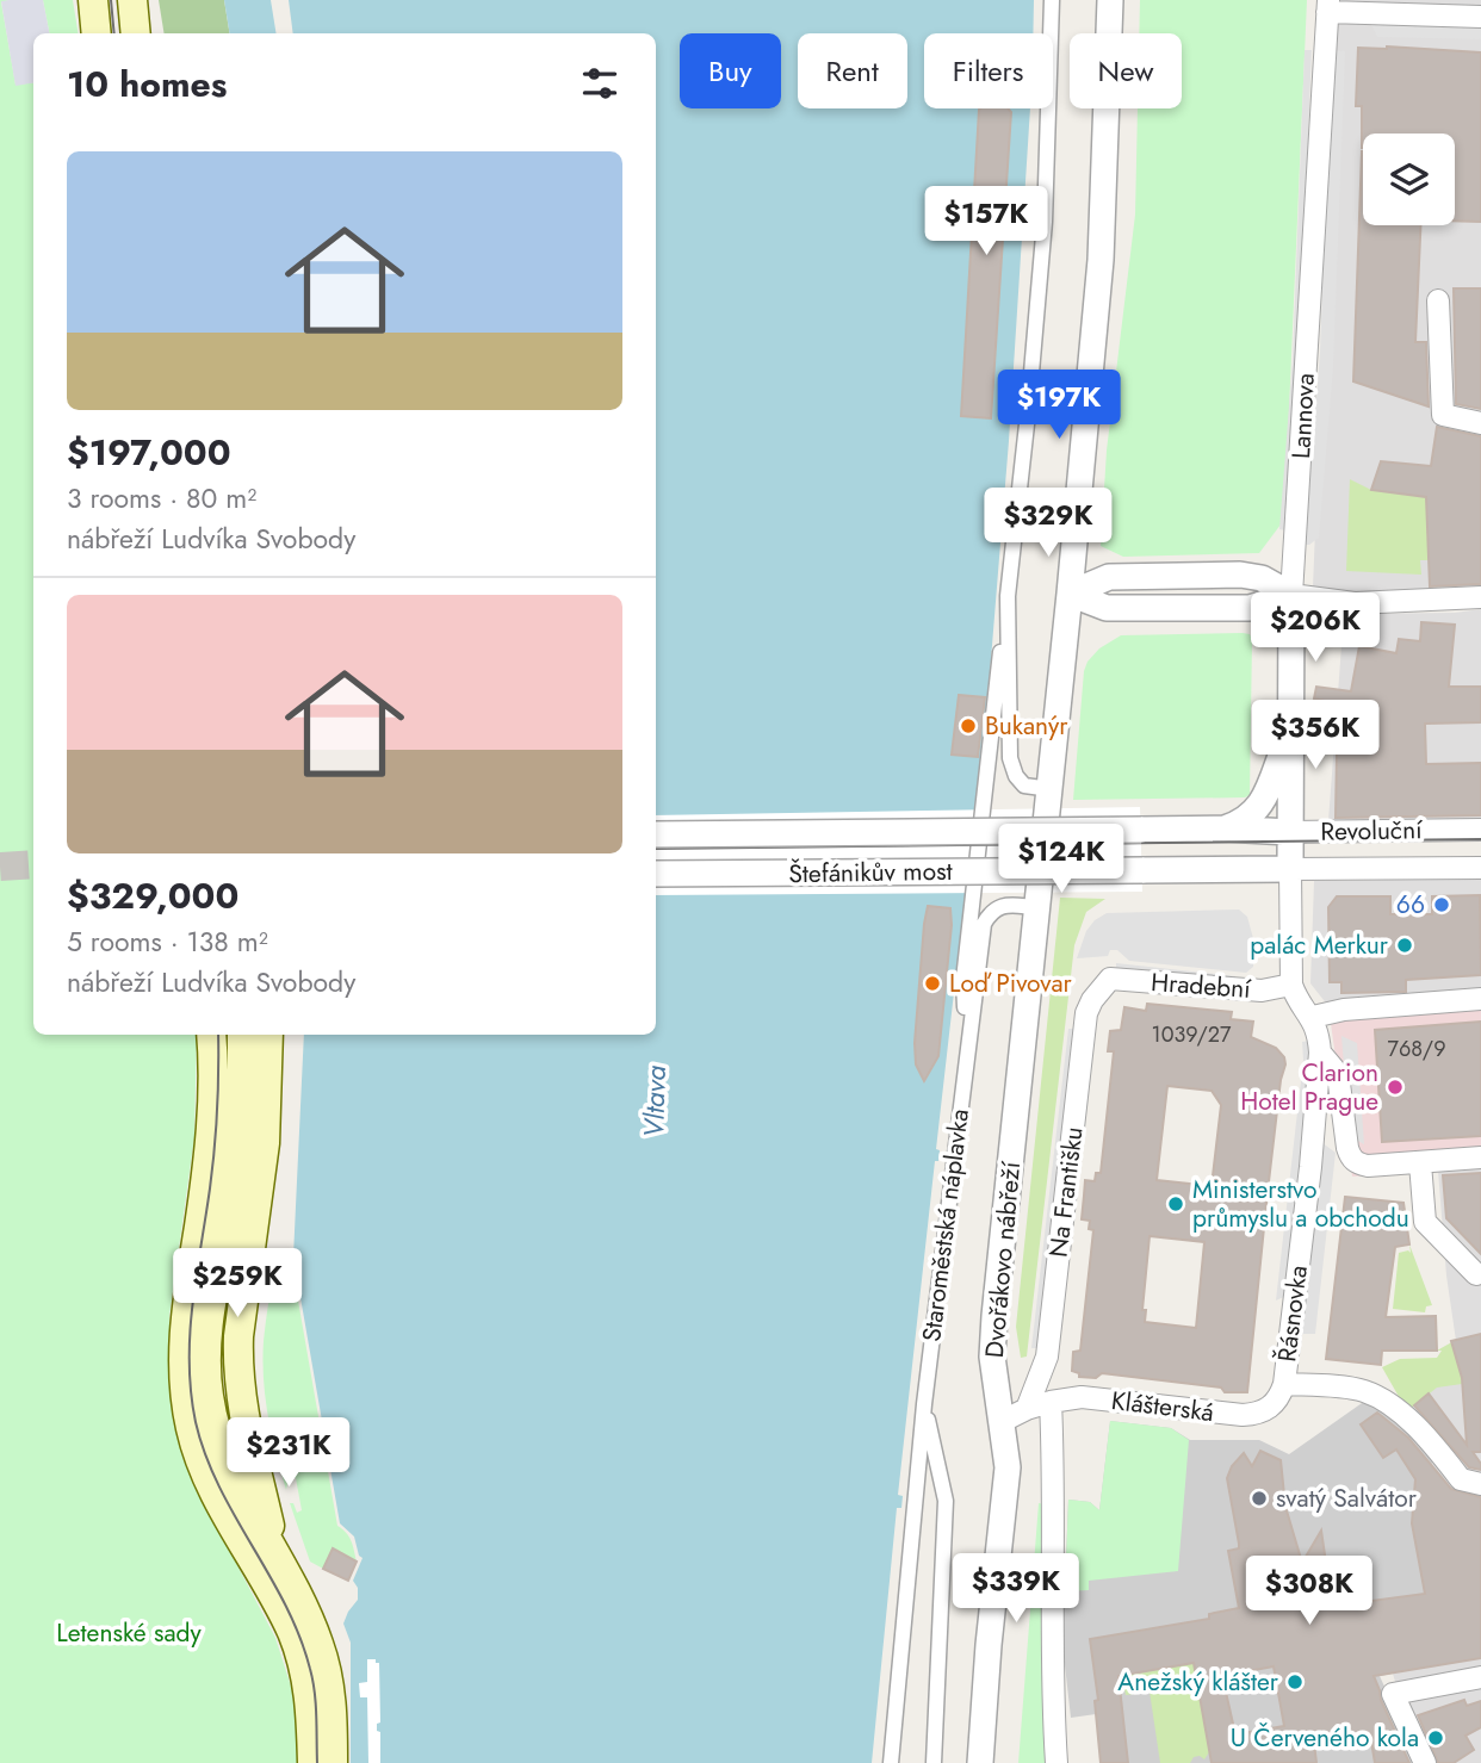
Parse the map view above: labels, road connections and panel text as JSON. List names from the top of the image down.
{
  "streets": {
    "street": [
      "Lannova",
      "Revoluční",
      "Štefánikův most",
      "Hradební",
      "Na Františku",
      "Staroměstská náplavka",
      "Dvořákovo nábřeží",
      "Řásnovka",
      "Klášterská"
    ]
  },
  "crossings": [
    ["Lannova", "Revoluční"],
    ["Lannova", "Štefánikův most"],
    ["Revoluční", "Štefánikův most"],
    ["Hradební", "Na Františku"],
    ["Hradební", "Řásnovka"],
    ["Na Františku", "Klášterská"],
    ["Staroměstská náplavka", "Dvořákovo nábřeží"],
    ["Dvořákovo nábřeží", "Klášterská"],
    ["Řásnovka", "Klášterská"]
  ],
  "water": ["Vltava"],
  "parks": ["Letenské sady"],
  "places": [
    "Bukanýr",
    "66",
    "palác Merkur",
    "Loď Pivovar",
    "Clarion Hotel Prague",
    "Ministerstvo průmyslu a obchodu",
    "svatý Salvátor",
    "Anežský klášter",
    "U Červeného kola"
  ],
  "house_numbers": ["1039/27", "768/9"],
  "page": {
    "chip": [
      "Buy",
      "Rent",
      "Filters",
      "New"
    ],
    "heading": "10 homes",
    "list": [
      {
        "name": "$197,000",
        "note": "3 rooms · 80 m² · nábřeží Ludvíka Svobody"
      },
      {
        "name": "$329,000",
        "note": "5 rooms · 138 m² · nábřeží Ludvíka Svobody"
      }
    ],
    "price": [
      "$157K",
      "$197K",
      "$329K",
      "$206K",
      "$356K",
      "$124K",
      "$259K",
      "$231K",
      "$339K",
      "$308K"
    ]
  }
}
